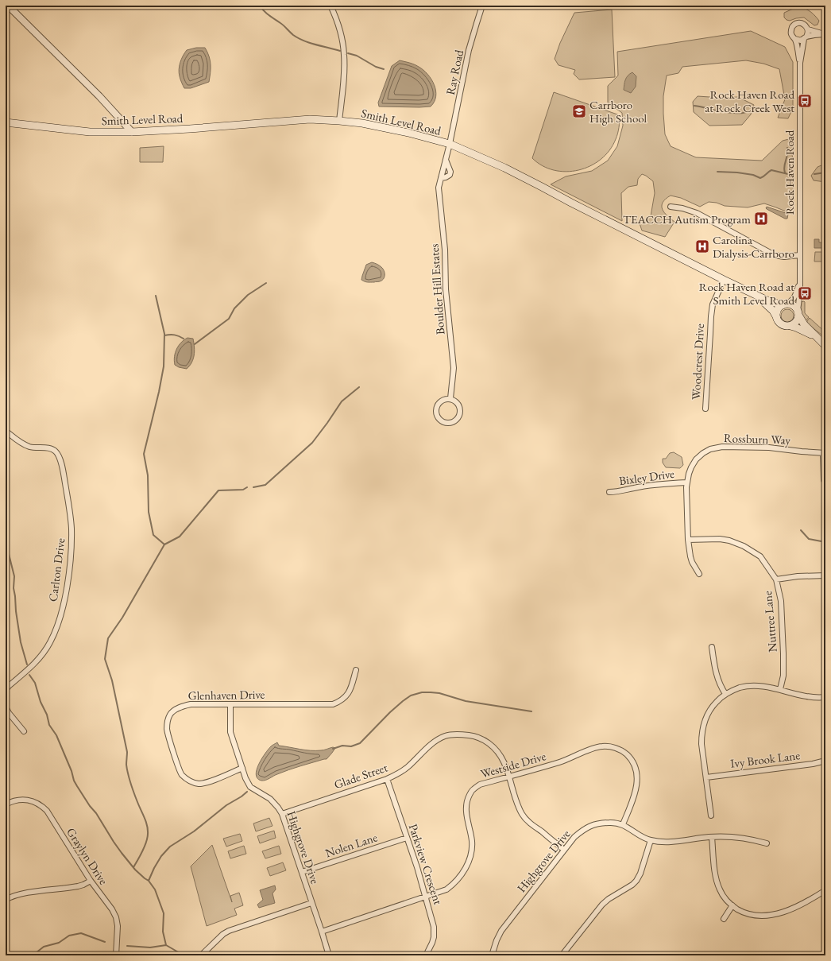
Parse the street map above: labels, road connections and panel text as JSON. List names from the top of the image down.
{
  "streets": {
    "main road": ["Smith Level Road"],
    "street": [
      "Ray Road",
      "Rock Haven Road",
      "Boulder Hill Estates",
      "Woodcrest Drive",
      "Rossburn Way",
      "Bixley Drive",
      "Carlton Drive",
      "Nuttree Lane",
      "Glenhaven Drive",
      "Ivy Brook Lane",
      "Westside Drive",
      "Glade Street",
      "Nolen Lane",
      "Highgrove Drive",
      "Graylyn Drive",
      "Parkview Crescent"
    ]
  },
  "crossings": [
    ["Ray Road", "Smith Level Road"],
    ["Ray Road", "Boulder Hill Estates"],
    ["Smith Level Road", "Rock Haven Road"],
    ["Smith Level Road", "Boulder Hill Estates"],
    ["Smith Level Road", "Woodcrest Drive"],
    ["Rossburn Way", "Bixley Drive"],
    ["Rossburn Way", "Nuttree Lane"],
    ["Glenhaven Drive", "Highgrove Drive"],
    ["Westside Drive", "Glade Street"],
    ["Westside Drive", "Highgrove Drive"],
    ["Westside Drive", "Parkview Crescent"],
    ["Glade Street", "Highgrove Drive"],
    ["Glade Street", "Parkview Crescent"],
    ["Nolen Lane", "Highgrove Drive"],
    ["Nolen Lane", "Parkview Crescent"]
  ],
  "places": {
    "bus stop": ["Rock Haven Road at Rock Creek West", "Rock Haven Road at Smith Level Road"],
    "school or university": ["Carrboro High School"],
    "hospital": ["TEACCH Autism Program", "Carolina Dialysis-Carrboro"]
  }
}
